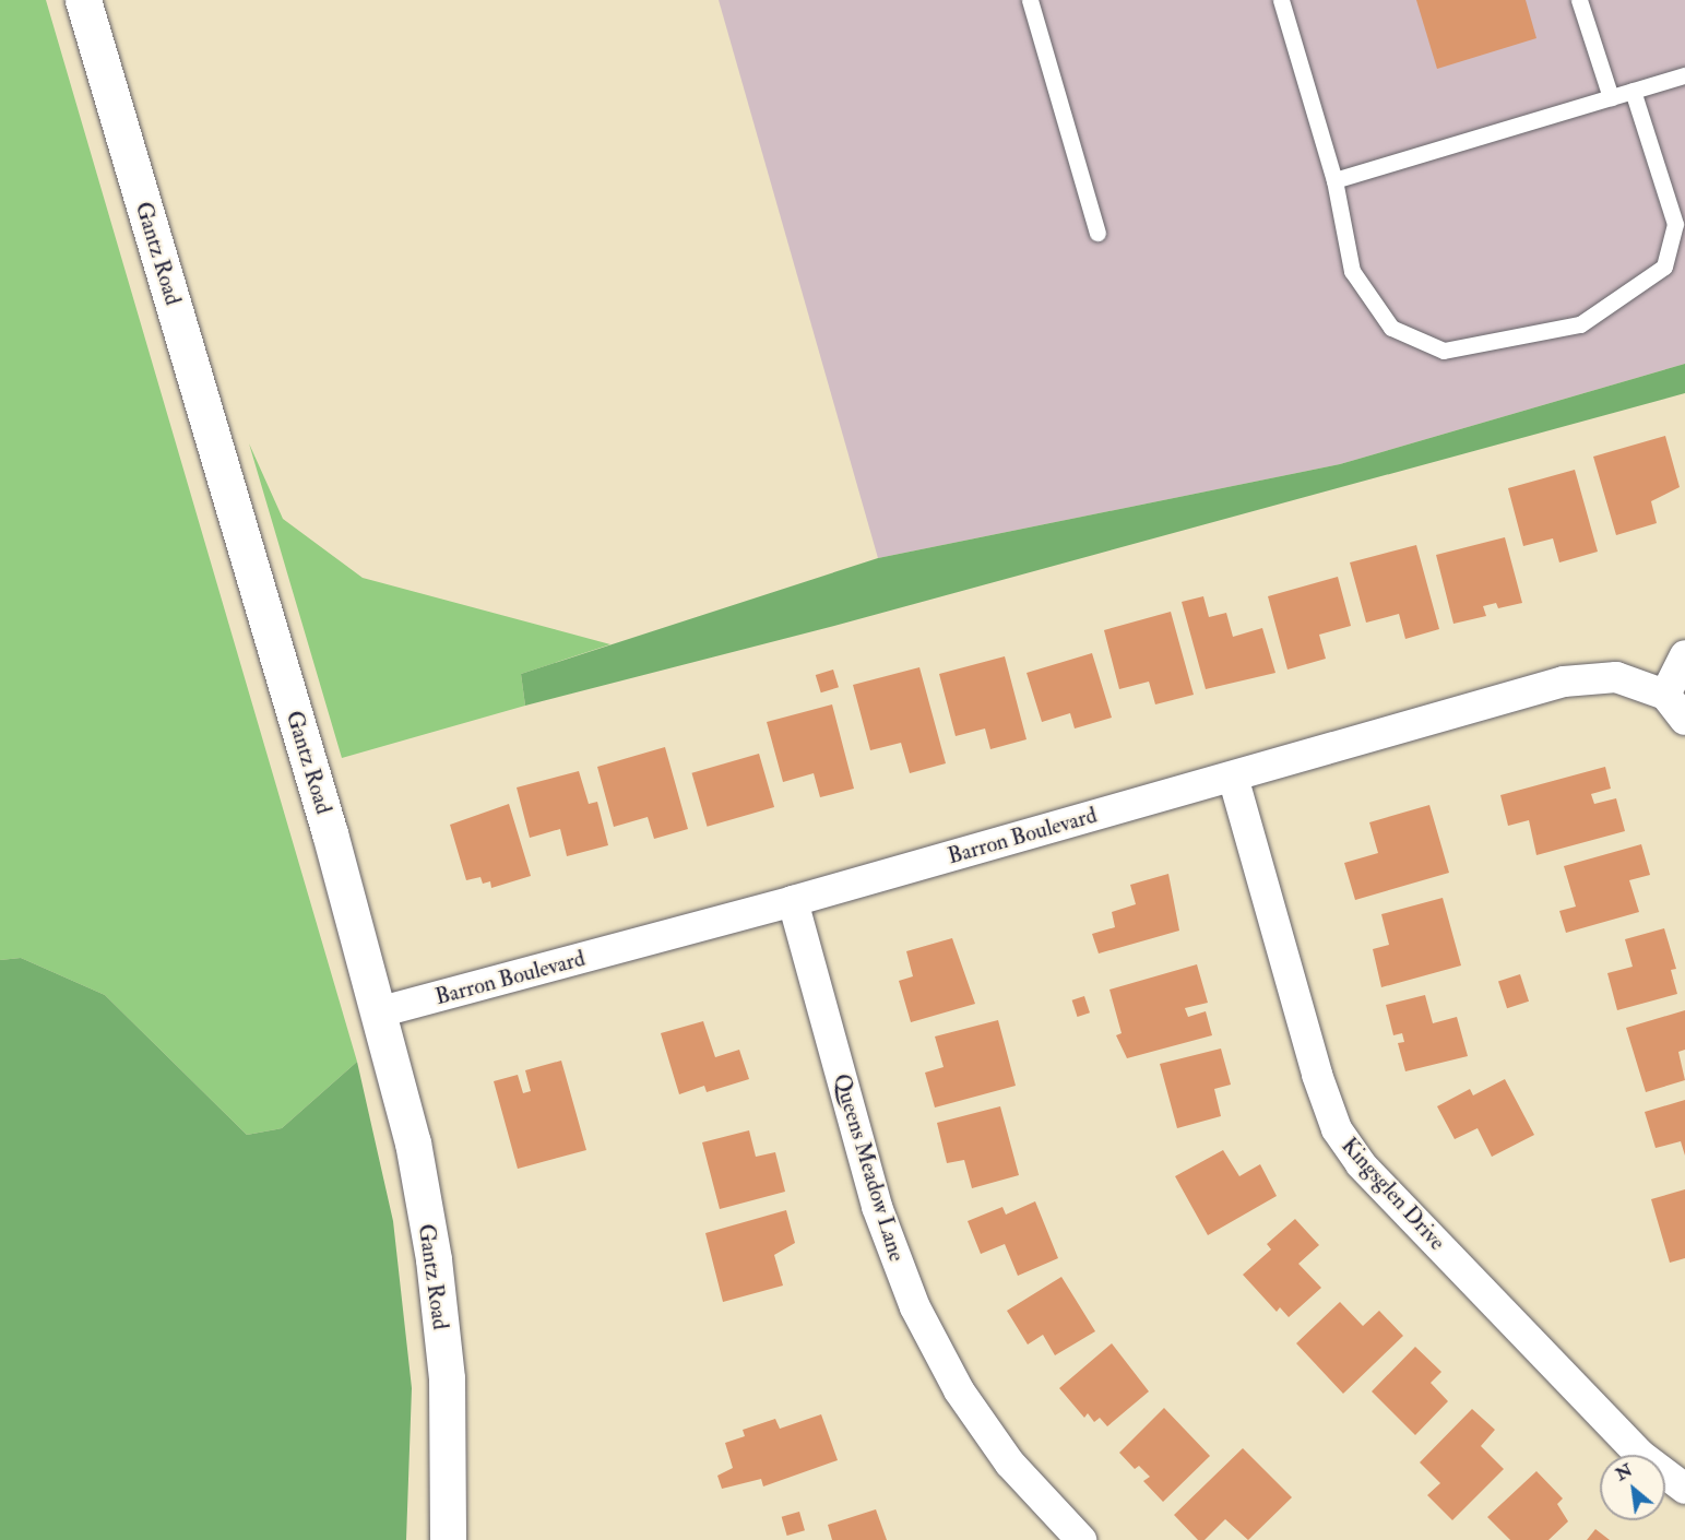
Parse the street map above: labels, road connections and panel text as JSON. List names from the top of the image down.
{
  "streets": {
    "main road": ["Gantz Road"],
    "street": ["Barron Boulevard", "Queens Meadow Lane", "Kingsglen Drive"]
  },
  "crossings": [
    ["Gantz Road", "Barron Boulevard"],
    ["Barron Boulevard", "Queens Meadow Lane"],
    ["Barron Boulevard", "Kingsglen Drive"]
  ],
  "north": "top left"
}
